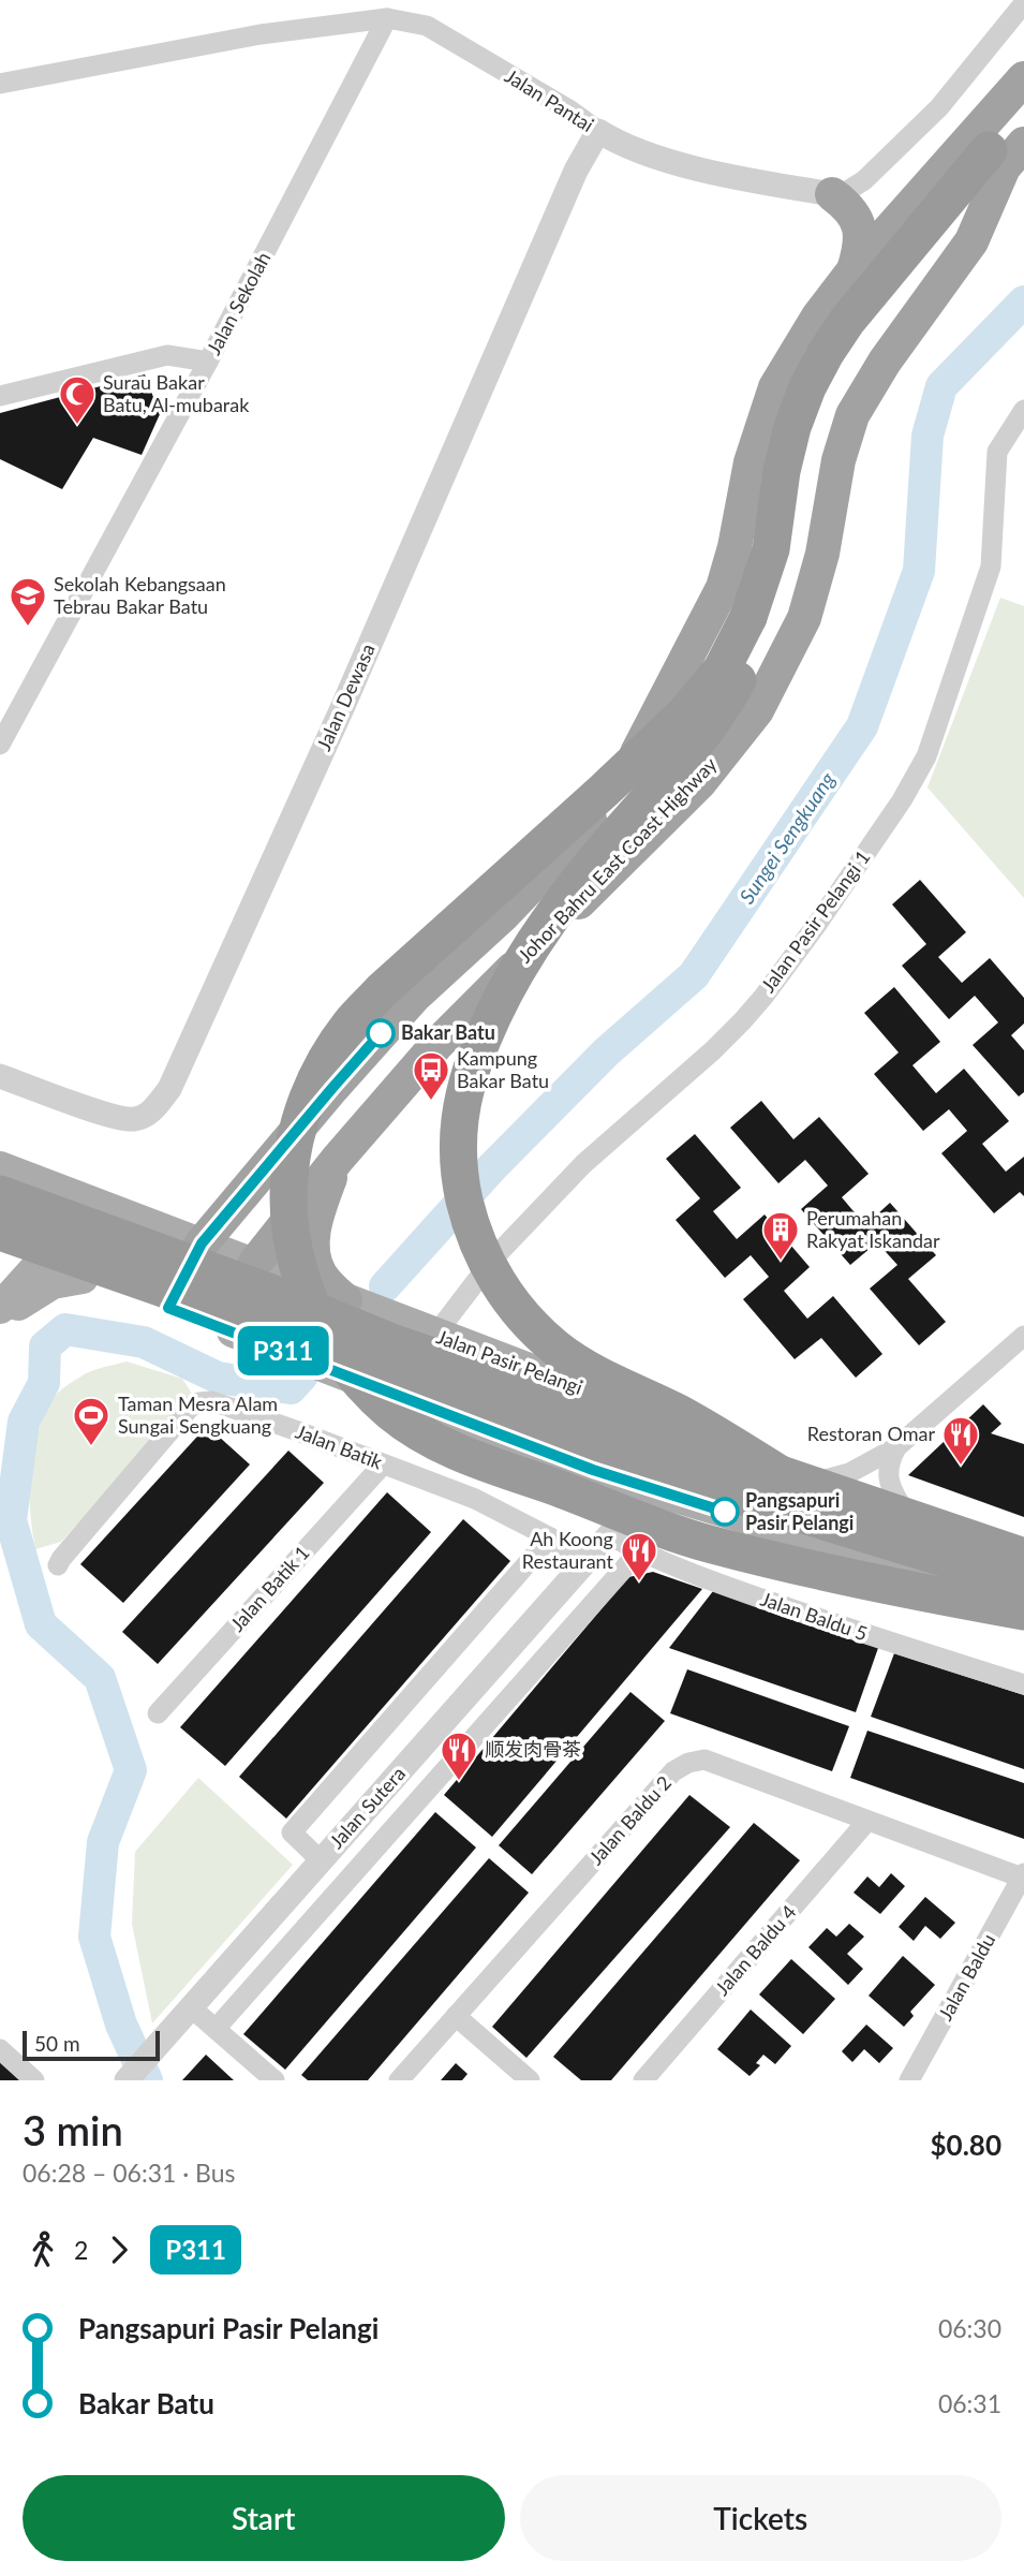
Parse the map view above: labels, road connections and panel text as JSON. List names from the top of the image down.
{
  "streets": {
    "highway": ["Johor Bahru East Coast Highway"],
    "main road": ["Jalan Pasir Pelangi"],
    "street": [
      "Jalan Pantai",
      "Jalan Sekolah",
      "Jalan Dewasa",
      "Jalan Pasir Pelangi 1",
      "Jalan Batik",
      "Jalan Batik 1",
      "Jalan Baldu 5",
      "Jalan Sutera",
      "Jalan Baldu 2",
      "Jalan Baldu 4",
      "Jalan Baldu"
    ]
  },
  "crossings": [
    ["Jalan Pantai", "Jalan Sekolah"],
    ["Jalan Pantai", "Jalan Dewasa"],
    ["Johor Bahru East Coast Highway", "Jalan Pasir Pelangi"],
    ["Jalan Pasir Pelangi 1", "Jalan Pasir Pelangi"],
    ["Jalan Batik", "Jalan Batik 1"],
    ["Jalan Batik", "Jalan Sutera"],
    ["Jalan Baldu 5", "Jalan Sutera"],
    ["Jalan Baldu 2", "Jalan Baldu 4"],
    ["Jalan Baldu 2", "Jalan Baldu"]
  ],
  "water": ["Sungei Sengkuang"],
  "places": {
    "mosque": ["Surau Bakar Batu, Al-mubarak"],
    "school or university": ["Sekolah Kebangsaan Tebrau Bakar Batu"],
    "other": ["Bakar Batu", "Pangsapuri Pasir Pelangi"],
    "bus stop": ["Kampung Bakar Batu"],
    "building": ["Perumahan Rakyat Iskandar"],
    "sports": ["Taman Mesra Alam Sungai Sengkuang"],
    "restaurant": ["Restoran Omar", "Ah Koong Restaurant", "顺发肉骨茶"]
  },
  "lines": ["bus line P311"],
  "scale_bar": "50 m",
  "page": {
    "on_map": "P311",
    "scale": "50 m",
    "heading": ["3 min", "06:28 – 06:31 · Bus", "$0.80"],
    "legs": ["2", "P311"],
    "list": [
      {
        "name": "Pangsapuri Pasir Pelangi",
        "value": "06:30"
      },
      {
        "name": "Bakar Batu",
        "value": "06:31"
      }
    ],
    "buttons": ["Start", "Tickets"]
  }
}
